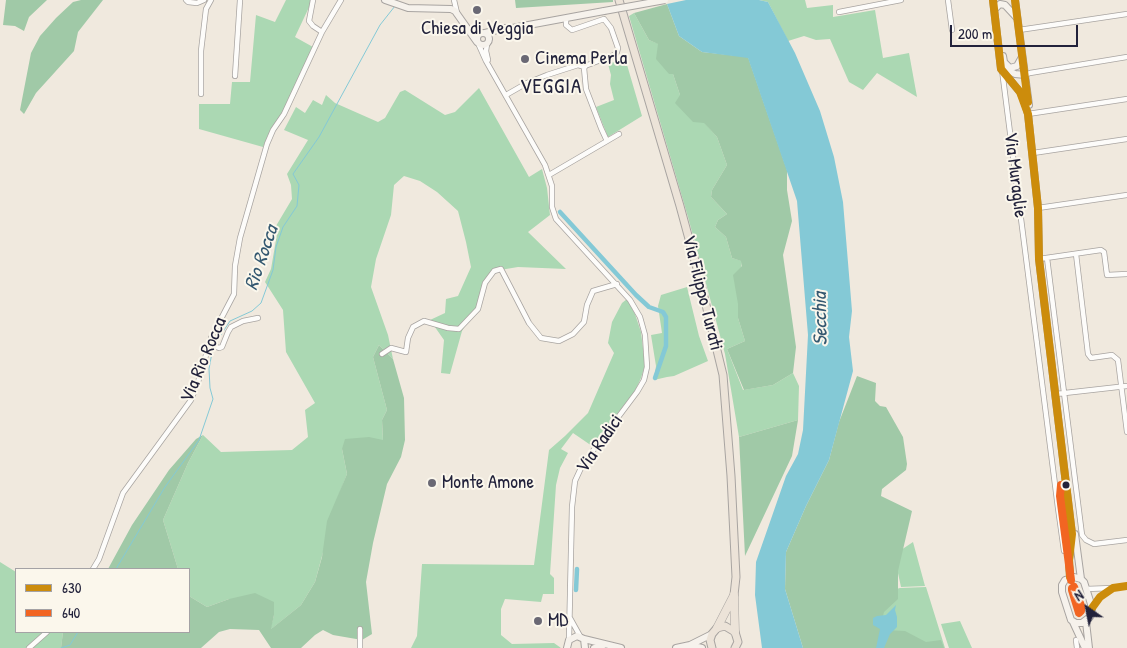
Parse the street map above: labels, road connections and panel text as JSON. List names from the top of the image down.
{
  "streets": {
    "main road": ["Via Muraglie", "Via Filippo Turati"],
    "street": ["Via Rio Rocca", "Via Radici"]
  },
  "districts": ["VEGGIA"],
  "water": ["Rio Rocca", "Secchia"],
  "places": [
    "Chiesa di Veggia",
    "Cinema Perla",
    "Monte Amone",
    "MD"
  ],
  "lines": ["transit line 630", "transit line 640"],
  "legend": ["630", "640"],
  "scale_bar": "200 m",
  "north": "top left"
}
